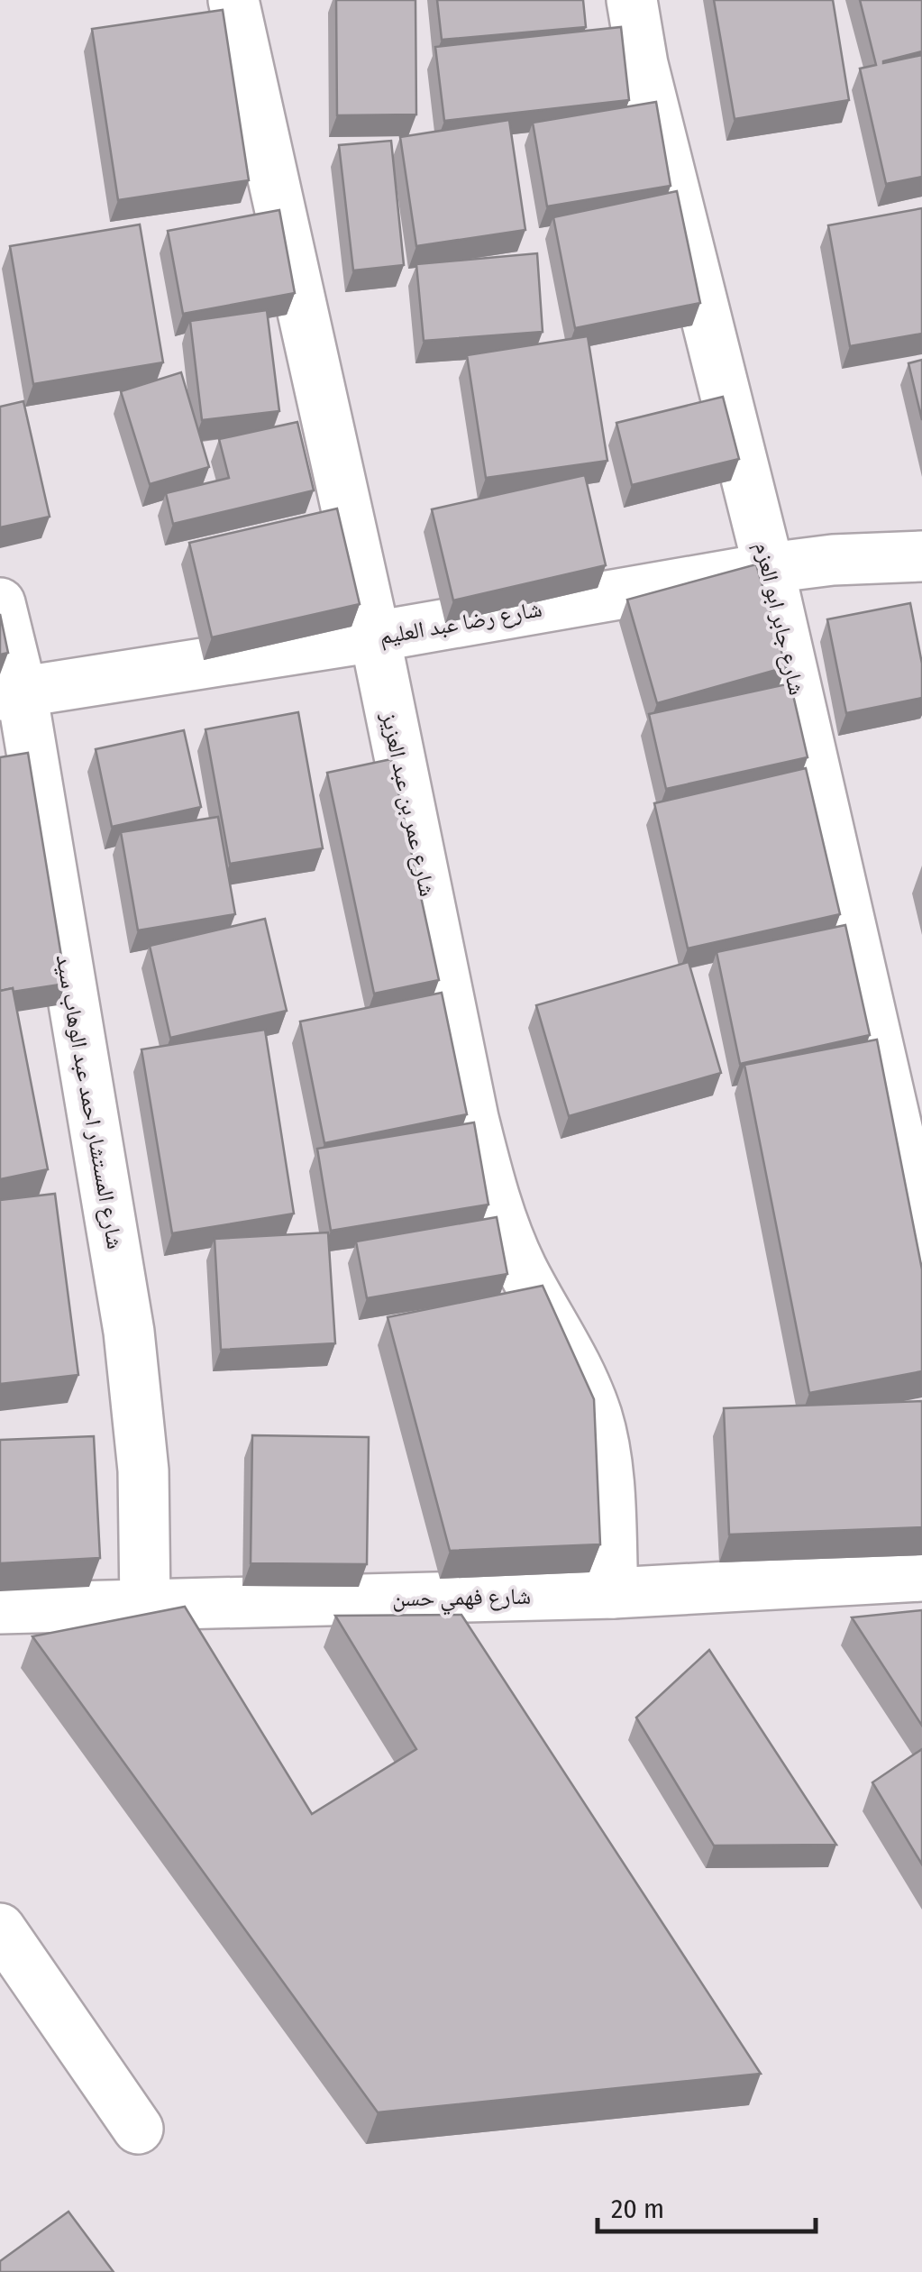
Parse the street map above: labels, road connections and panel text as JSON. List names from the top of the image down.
{
  "streets": {
    "street": [
      "شارع جابر ابو العزم",
      "شارع رضا عبد العليم",
      "شارع عمر بن عبد العزيز",
      "شارع المستشار احمد عبد الوهاب سيد",
      "شارع فهمي حسن"
    ]
  },
  "crossings": [
    ["شارع جابر ابو العزم", "شارع رضا عبد العليم"],
    ["شارع رضا عبد العليم", "شارع عمر بن عبد العزيز"],
    ["شارع رضا عبد العليم", "شارع المستشار احمد عبد الوهاب سيد"],
    ["شارع عمر بن عبد العزيز", "شارع فهمي حسن"],
    ["شارع المستشار احمد عبد الوهاب سيد", "شارع فهمي حسن"]
  ],
  "scale_bar": "20 m"
}
